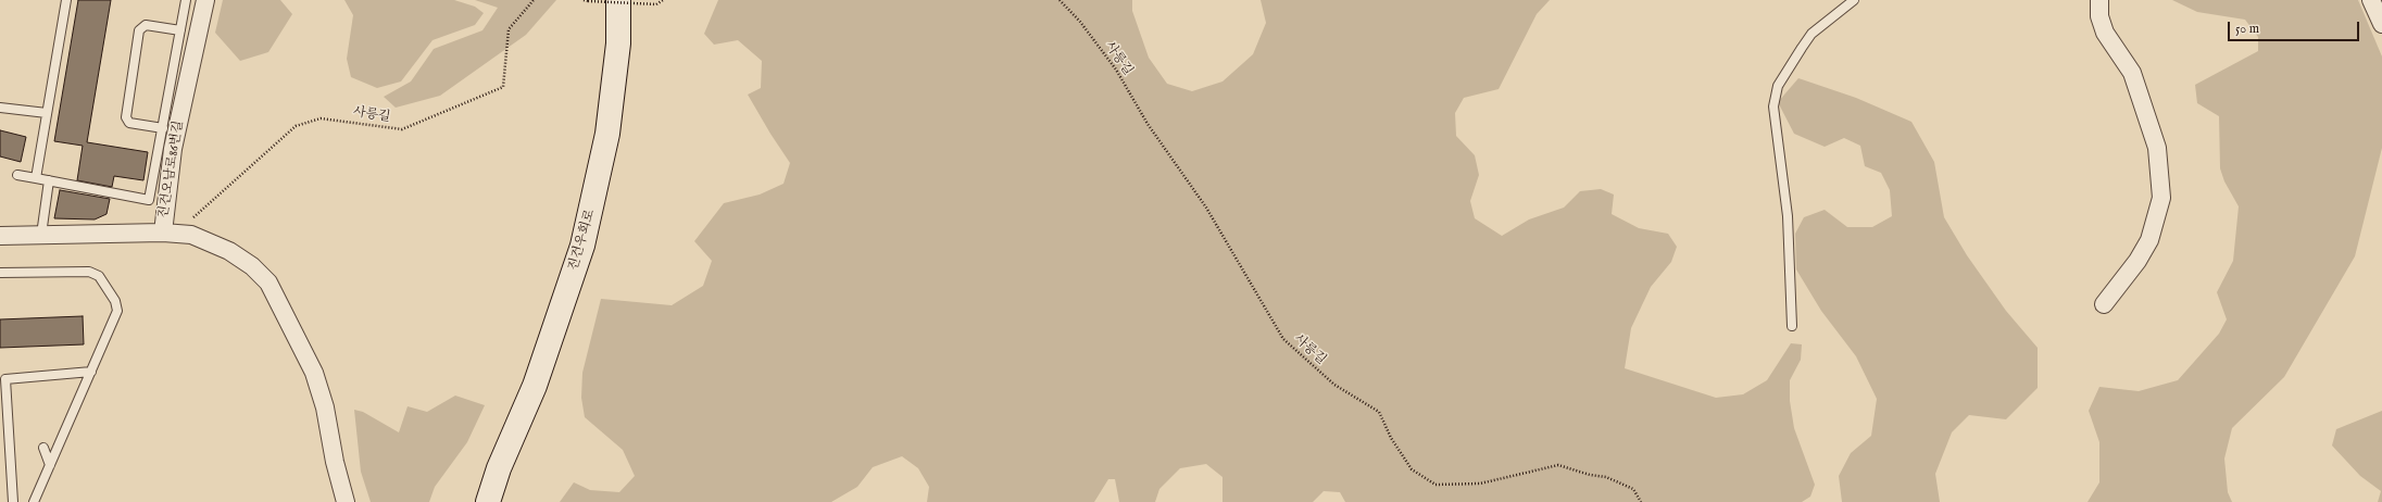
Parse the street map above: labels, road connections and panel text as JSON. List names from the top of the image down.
{
  "streets": {
    "main road": ["진건우회로"],
    "street": ["진건오남로86번길"],
    "path": ["사릉길"]
  },
  "crossings": [
    ["사릉길", "진건오남로86번길"]
  ],
  "scale_bar": "50 m"
}
